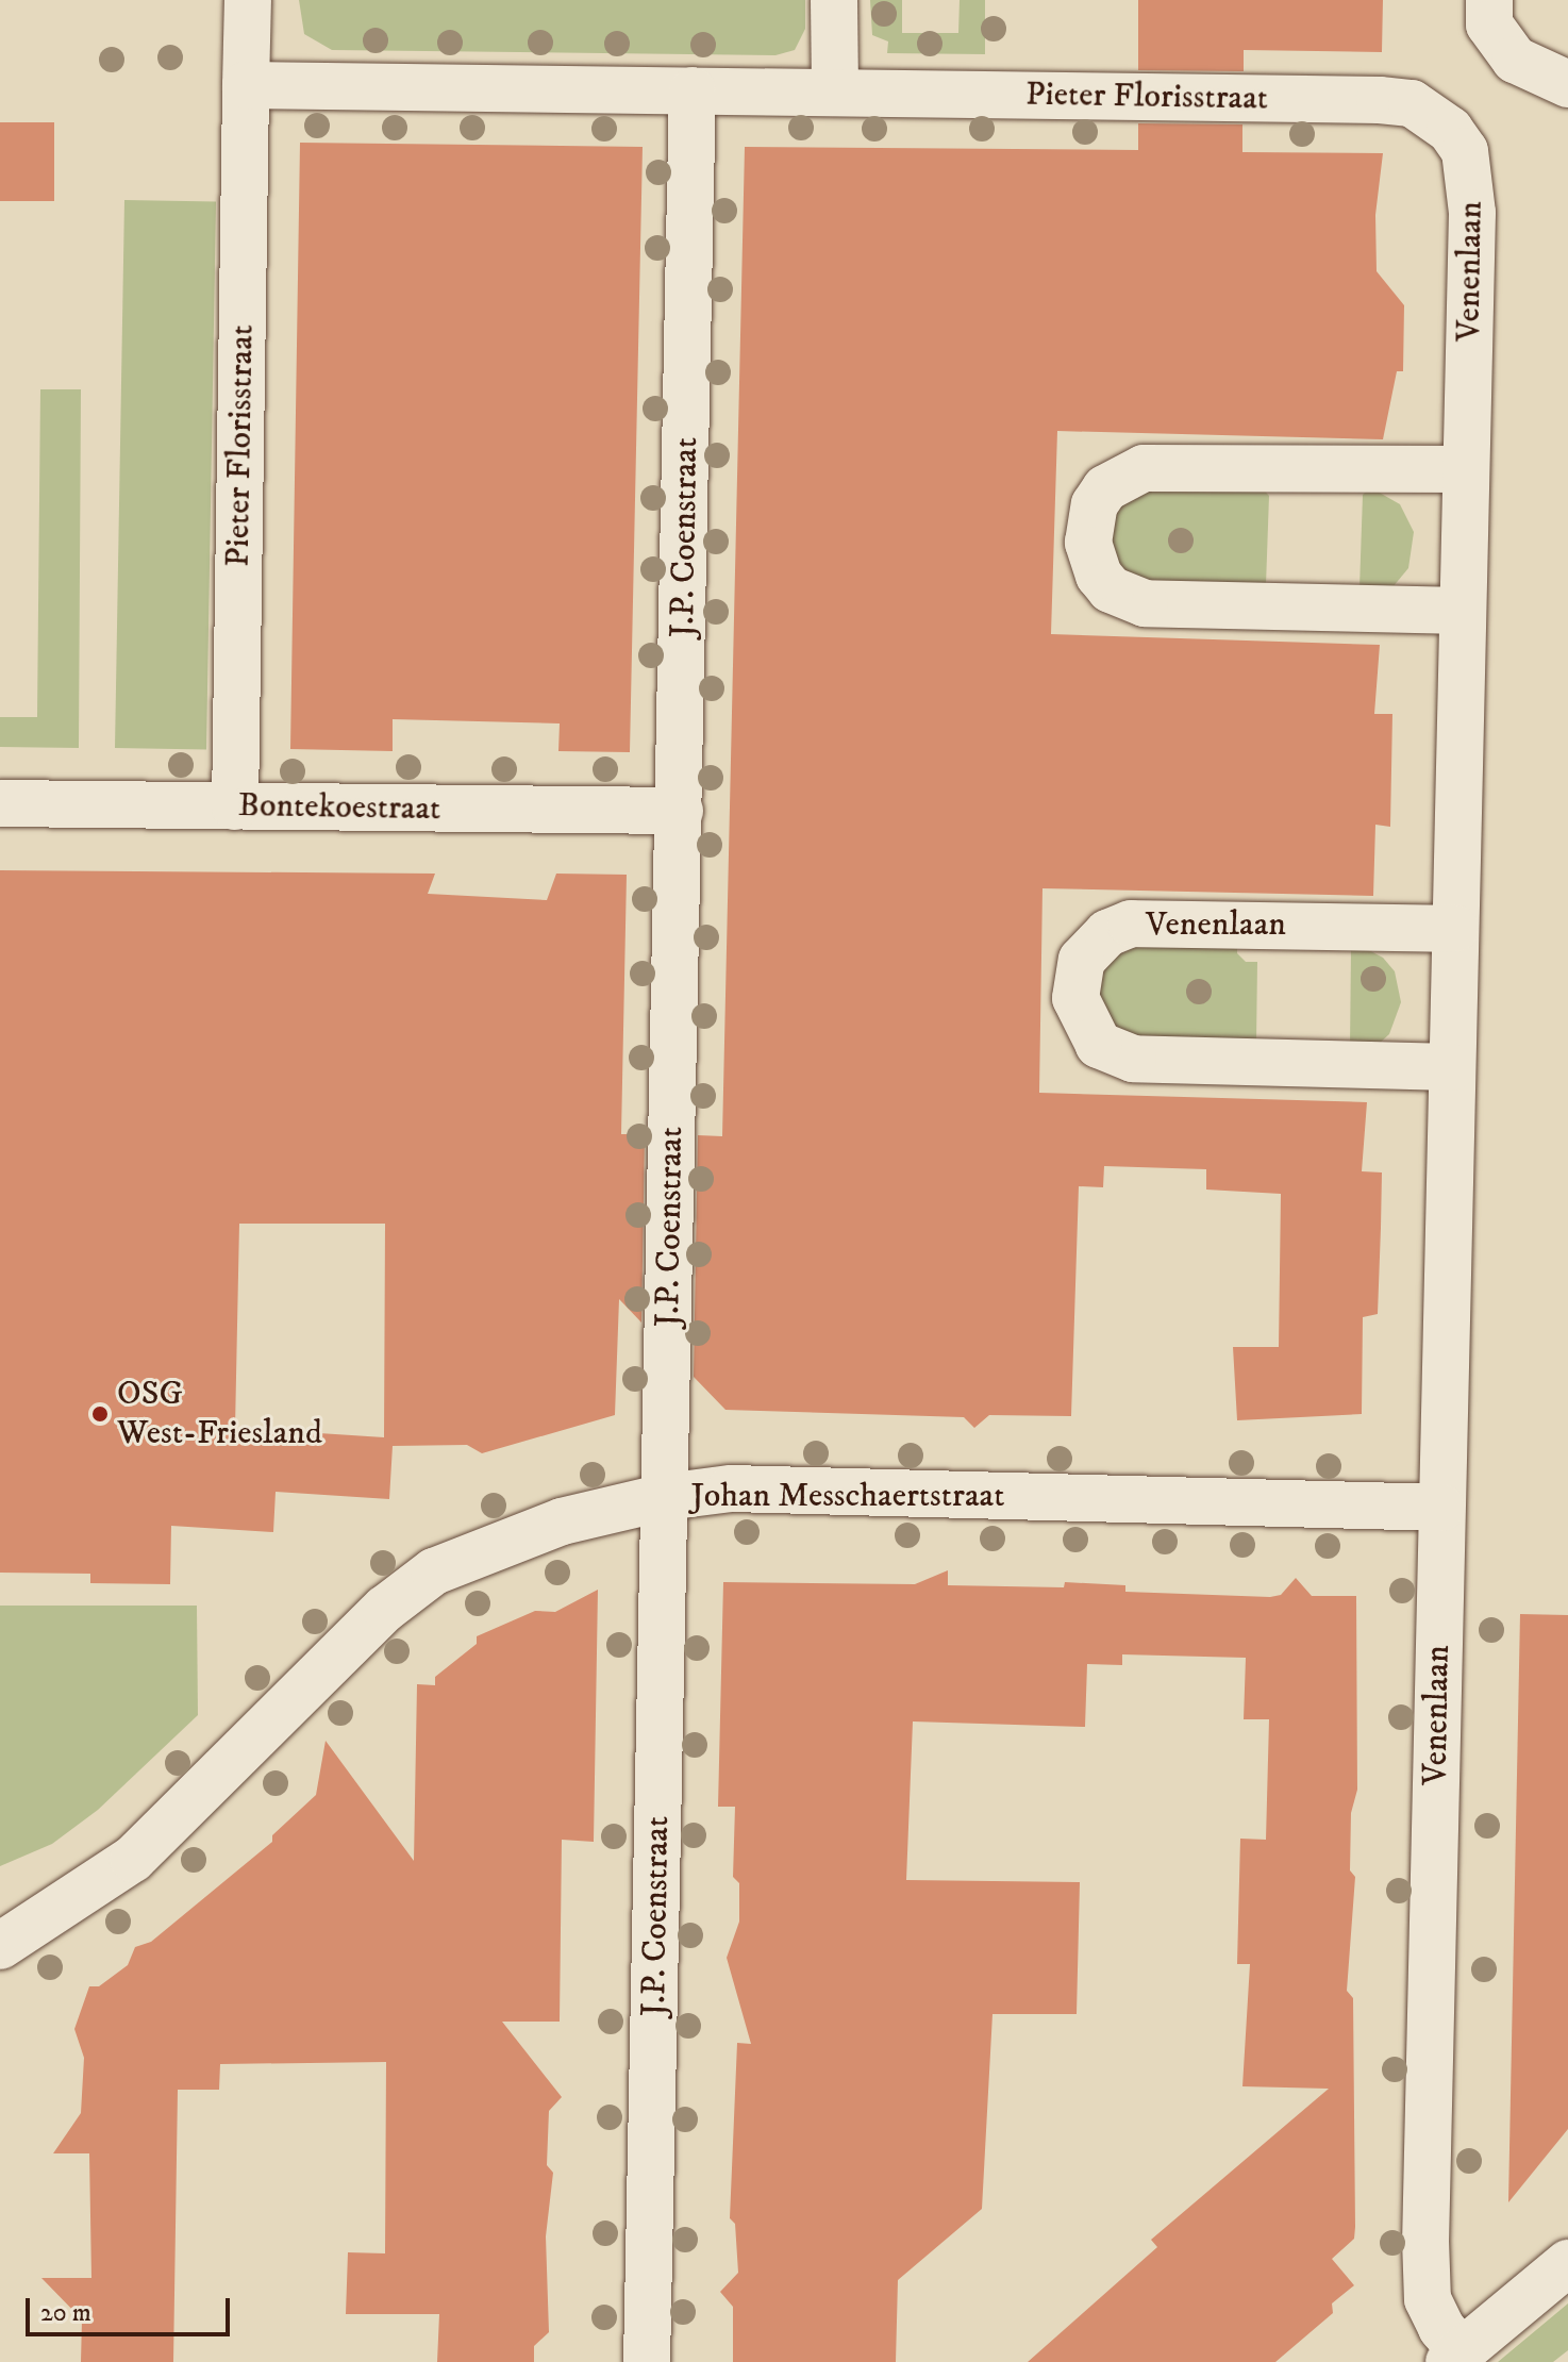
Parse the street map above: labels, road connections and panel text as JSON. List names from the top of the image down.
{
  "streets": {
    "street": [
      "Pieter Florisstraat",
      "Venenlaan",
      "J.P. Coenstraat",
      "Bontekoestraat",
      "Johan Messchaertstraat"
    ]
  },
  "crossings": [
    ["Pieter Florisstraat", "Venenlaan"],
    ["Pieter Florisstraat", "J.P. Coenstraat"],
    ["Pieter Florisstraat", "Bontekoestraat"],
    ["Venenlaan", "Johan Messchaertstraat"],
    ["J.P. Coenstraat", "Bontekoestraat"],
    ["J.P. Coenstraat", "Johan Messchaertstraat"]
  ],
  "places": ["OSG West-Friesland"],
  "scale_bar": "20 m"
}
